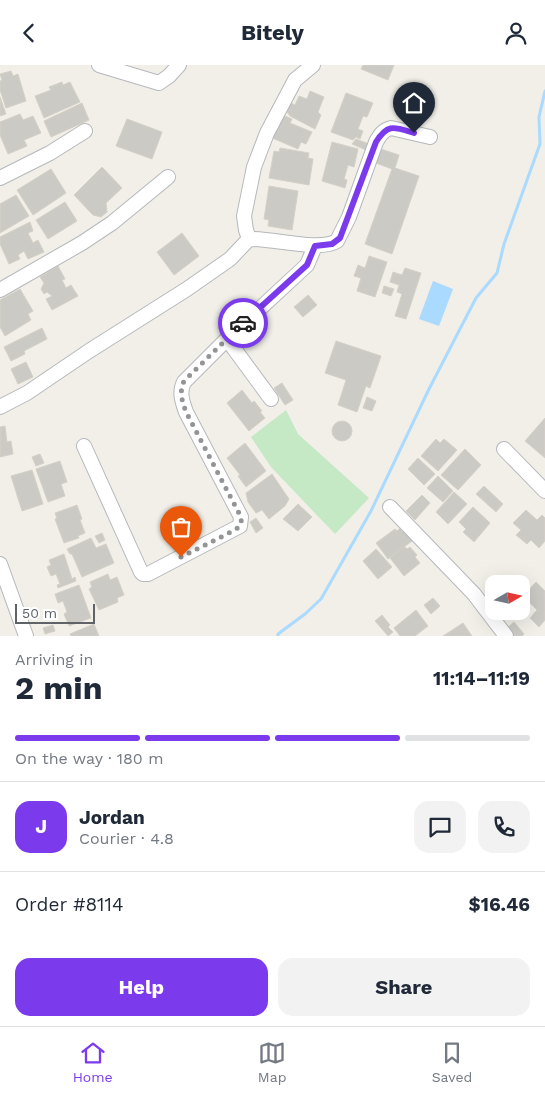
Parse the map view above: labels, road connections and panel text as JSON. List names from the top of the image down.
{
  "scale_bar": "50 m",
  "north": "right",
  "page": {
    "header": "Bitely",
    "scale": "50 m",
    "heading": ["2 min", "Arriving in", "11:14–11:19"],
    "panel": [
      "Jordan",
      "Courier · 4.8",
      "Order #8114",
      "$16.46"
    ],
    "bar": "On the way · 180 m",
    "round": "J",
    "buttons": ["Help", "Share"],
    "tabs": ["Home", "Map", "Saved"]
  }
}
